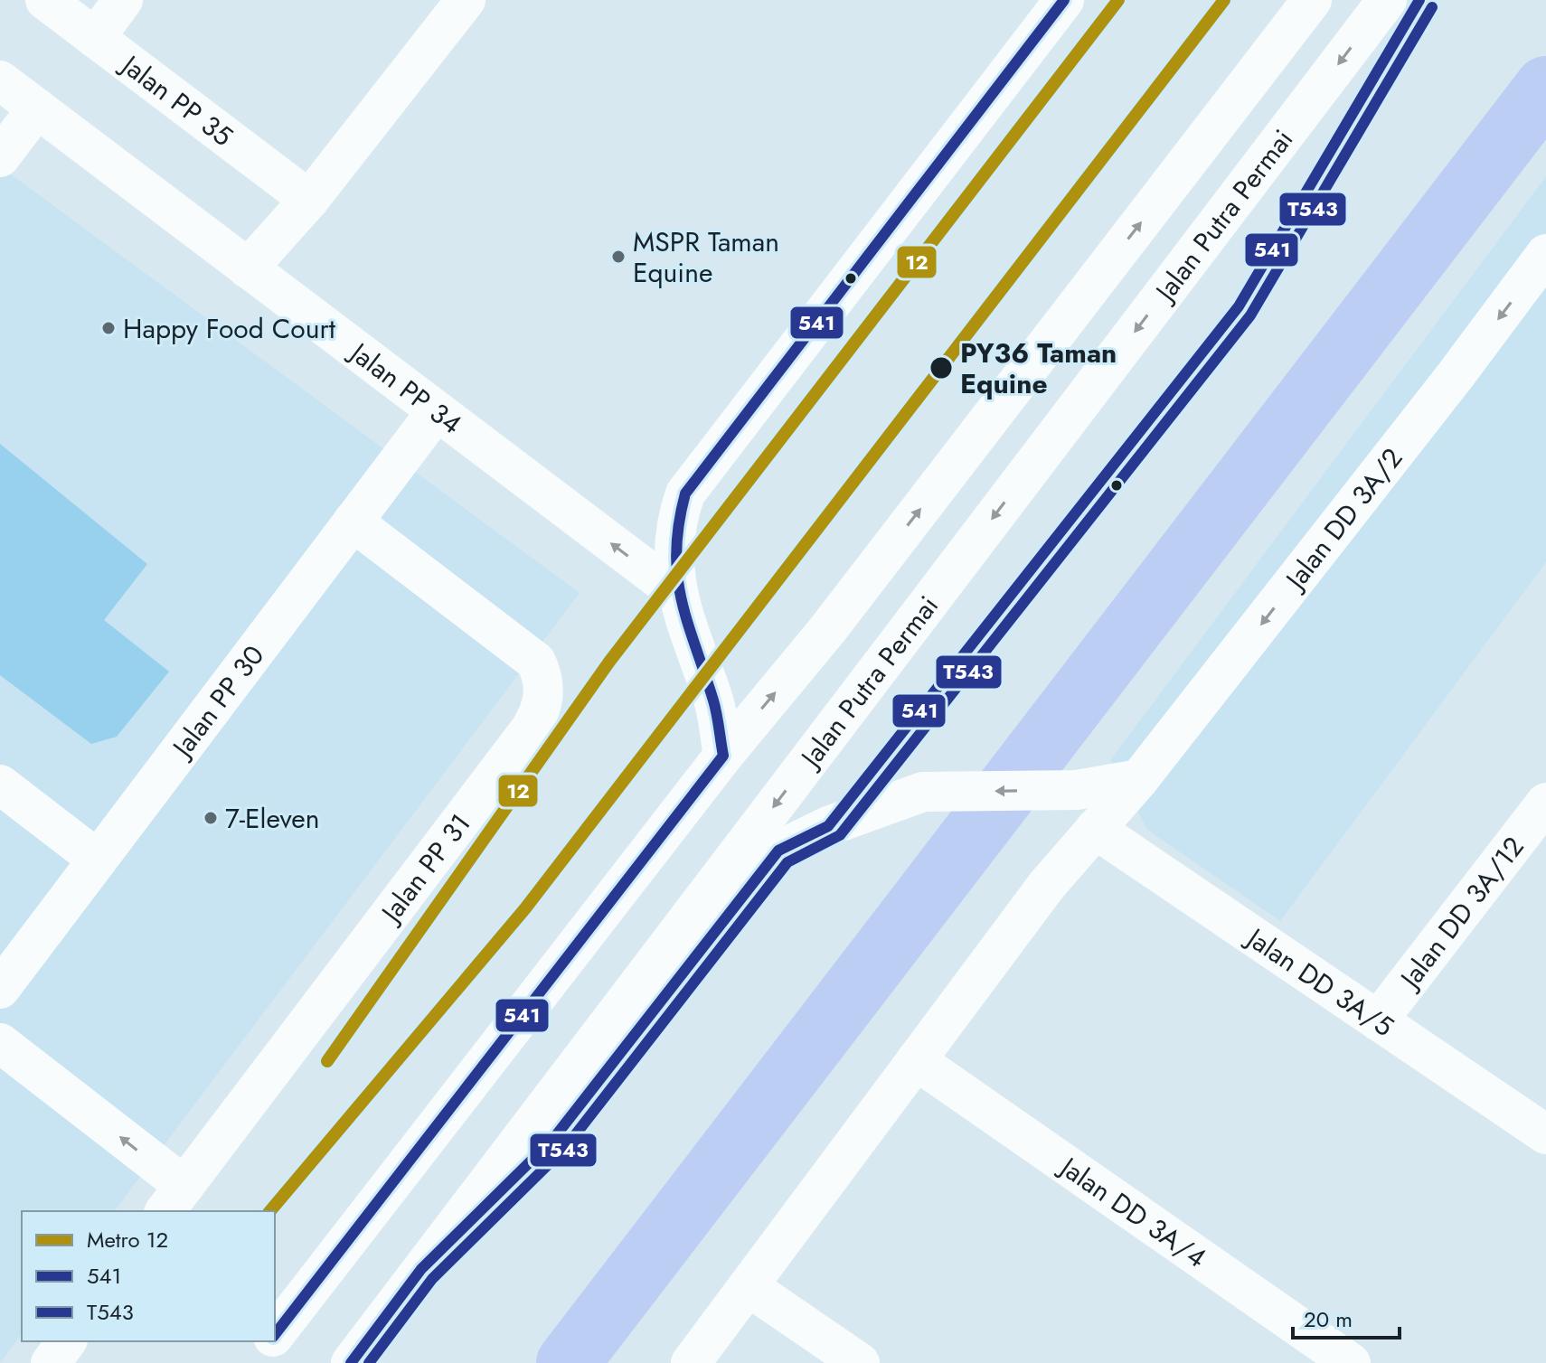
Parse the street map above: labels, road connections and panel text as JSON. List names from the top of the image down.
{
  "streets": {
    "street": [
      "Jalan PP 35",
      "Jalan Putra Permai",
      "Jalan PP 34",
      "Jalan DD 3A/2",
      "Jalan PP 30",
      "Jalan PP 31",
      "Jalan DD 3A/12",
      "Jalan DD 3A/5",
      "Jalan DD 3A/4"
    ]
  },
  "crossings": [
    ["Jalan PP 34", "Jalan PP 30"],
    ["Jalan DD 3A/2", "Jalan DD 3A/5"],
    ["Jalan DD 3A/2", "Jalan DD 3A/4"],
    ["Jalan PP 30", "Jalan PP 31"],
    ["Jalan DD 3A/12", "Jalan DD 3A/5"]
  ],
  "one_way": ["Jalan PP 34"],
  "places": [
    "MSPR Taman Equine",
    "Happy Food Court",
    "PY36 Taman Equine",
    "7-Eleven"
  ],
  "lines": ["metro line 12", "transit line 541", "transit line T543"],
  "legend": ["Metro 12", "541", "T543"],
  "scale_bar": "20 m"
}
